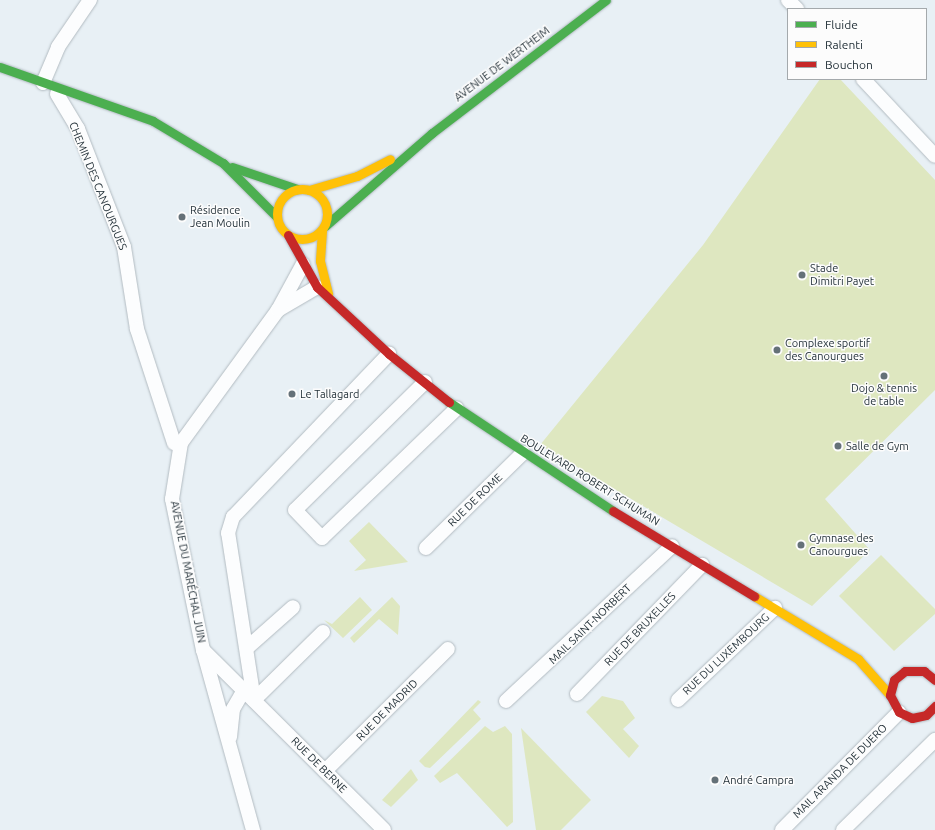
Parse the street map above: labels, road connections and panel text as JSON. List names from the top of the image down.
{
  "streets": {
    "main road": ["AVENUE DE WERTHEIM", "BOULEVARD ROBERT SCHUMAN"],
    "street": [
      "CHEMIN DES CANOURGUES",
      "RUE DE ROME",
      "AVENUE DU MARÉCHAL JUIN",
      "MAIL SAINT-NORBERT",
      "RUE DE BRUXELLES",
      "RUE DU LUXEMBOURG",
      "RUE DE MADRID",
      "RUE DE BERNE",
      "MAIL ARANDA DE DUERO"
    ]
  },
  "crossings": [
    ["AVENUE DE WERTHEIM", "BOULEVARD ROBERT SCHUMAN"],
    ["BOULEVARD ROBERT SCHUMAN", "RUE DE ROME"],
    ["BOULEVARD ROBERT SCHUMAN", "AVENUE DU MARÉCHAL JUIN"],
    ["BOULEVARD ROBERT SCHUMAN", "MAIL SAINT-NORBERT"],
    ["BOULEVARD ROBERT SCHUMAN", "RUE DE BRUXELLES"],
    ["BOULEVARD ROBERT SCHUMAN", "RUE DU LUXEMBOURG"],
    ["BOULEVARD ROBERT SCHUMAN", "MAIL ARANDA DE DUERO"],
    ["AVENUE DU MARÉCHAL JUIN", "RUE DE BERNE"],
    ["RUE DE MADRID", "RUE DE BERNE"]
  ],
  "places": [
    "Résidence Jean Moulin",
    "Stade Dimitri Payet",
    "Complexe sportif des Canourgues",
    "Dojo & tennis de table",
    "Le Tallagard",
    "Salle de Gym",
    "Gymnase des Canourgues",
    "André Campra"
  ],
  "legend": ["Fluide", "Ralenti", "Bouchon"]
}
